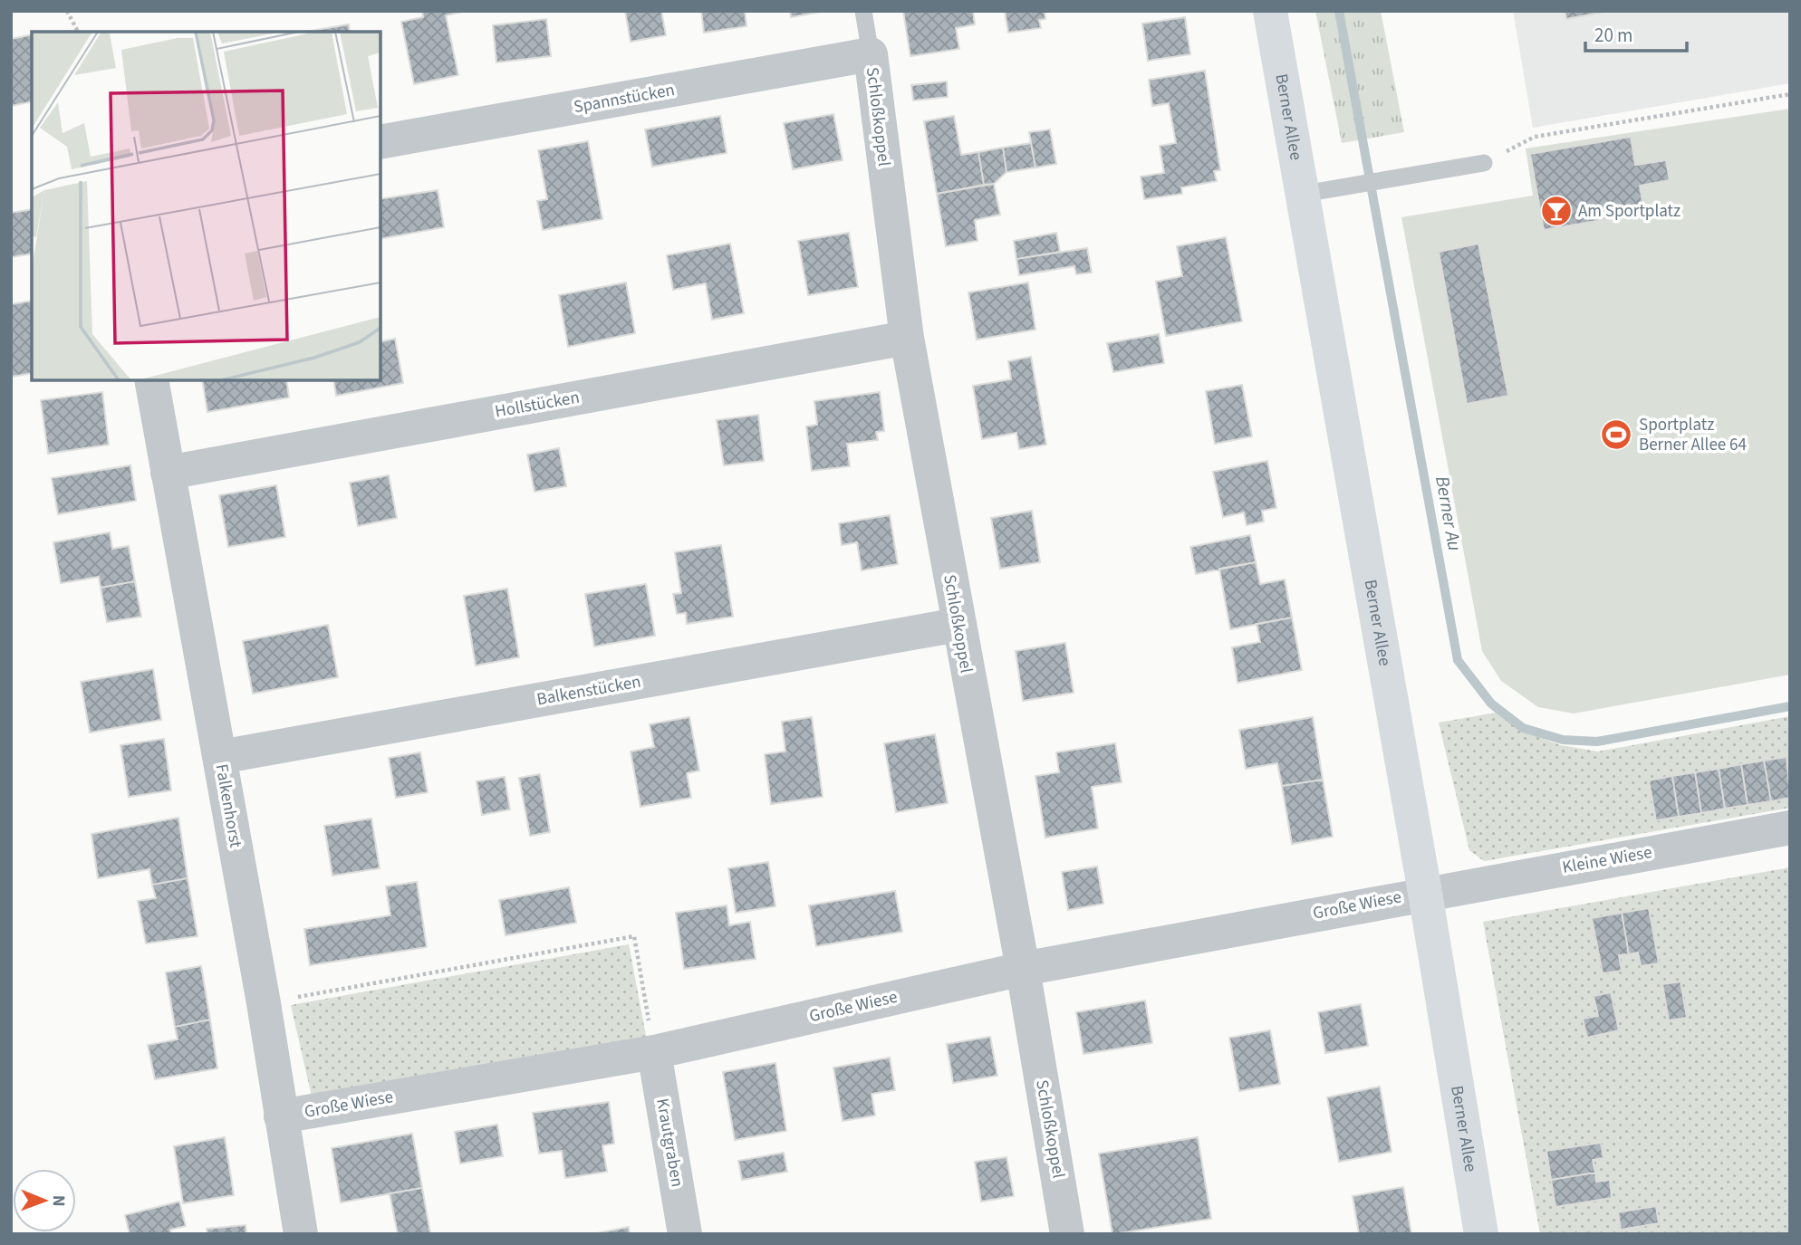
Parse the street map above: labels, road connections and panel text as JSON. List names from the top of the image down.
{
  "streets": {
    "street": [
      "Spannstücken",
      "Schloßkoppel",
      "Berner Allee",
      "Hollstücken",
      "Balkenstücken",
      "Falkenhorst",
      "Kleine Wiese",
      "Große Wiese",
      "Krautgraben"
    ]
  },
  "crossings": [
    ["Spannstücken", "Schloßkoppel"],
    ["Schloßkoppel", "Hollstücken"],
    ["Schloßkoppel", "Balkenstücken"],
    ["Schloßkoppel", "Große Wiese"],
    ["Berner Allee", "Kleine Wiese"],
    ["Berner Allee", "Große Wiese"],
    ["Hollstücken", "Falkenhorst"],
    ["Balkenstücken", "Falkenhorst"],
    ["Falkenhorst", "Große Wiese"],
    ["Kleine Wiese", "Große Wiese"],
    ["Große Wiese", "Krautgraben"]
  ],
  "water": ["Berner Au"],
  "places": {
    "bar": ["Am Sportplatz"],
    "sports": ["Sportplatz Berner Allee 64"]
  },
  "scale_bar": "20 m",
  "north": "right"
}
